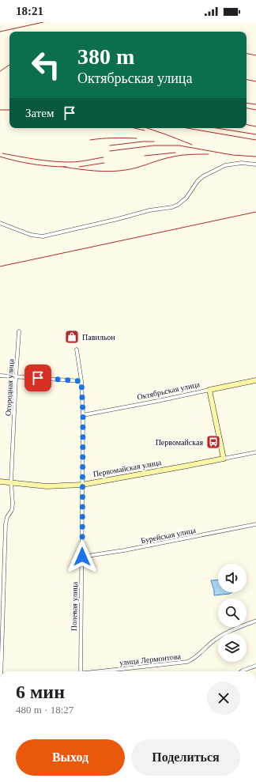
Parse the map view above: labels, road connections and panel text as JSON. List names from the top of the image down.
{
  "streets": {
    "main road": ["Октябрьская улица", "Первомайская улица"],
    "street": [
      "Огородная улица",
      "Бурейская улица",
      "Полевая улица",
      "улица Лермонтова"
    ]
  },
  "crossings": [
    ["Огородная улица", "Первомайская улица"],
    ["Октябрьская улица", "Полевая улица"],
    ["Первомайская улица", "Полевая улица"],
    ["Бурейская улица", "Полевая улица"]
  ],
  "places": {
    "shop": ["Павильон"],
    "bus stop": ["Первомайская"]
  },
  "page": {
    "status": "18:21",
    "turn": ["380 m", "Октябрьская улица"],
    "then": "Затем",
    "heading": ["6 мин", "480 m · 18:27"],
    "buttons": ["Выход", "Поделиться"]
  }
}
